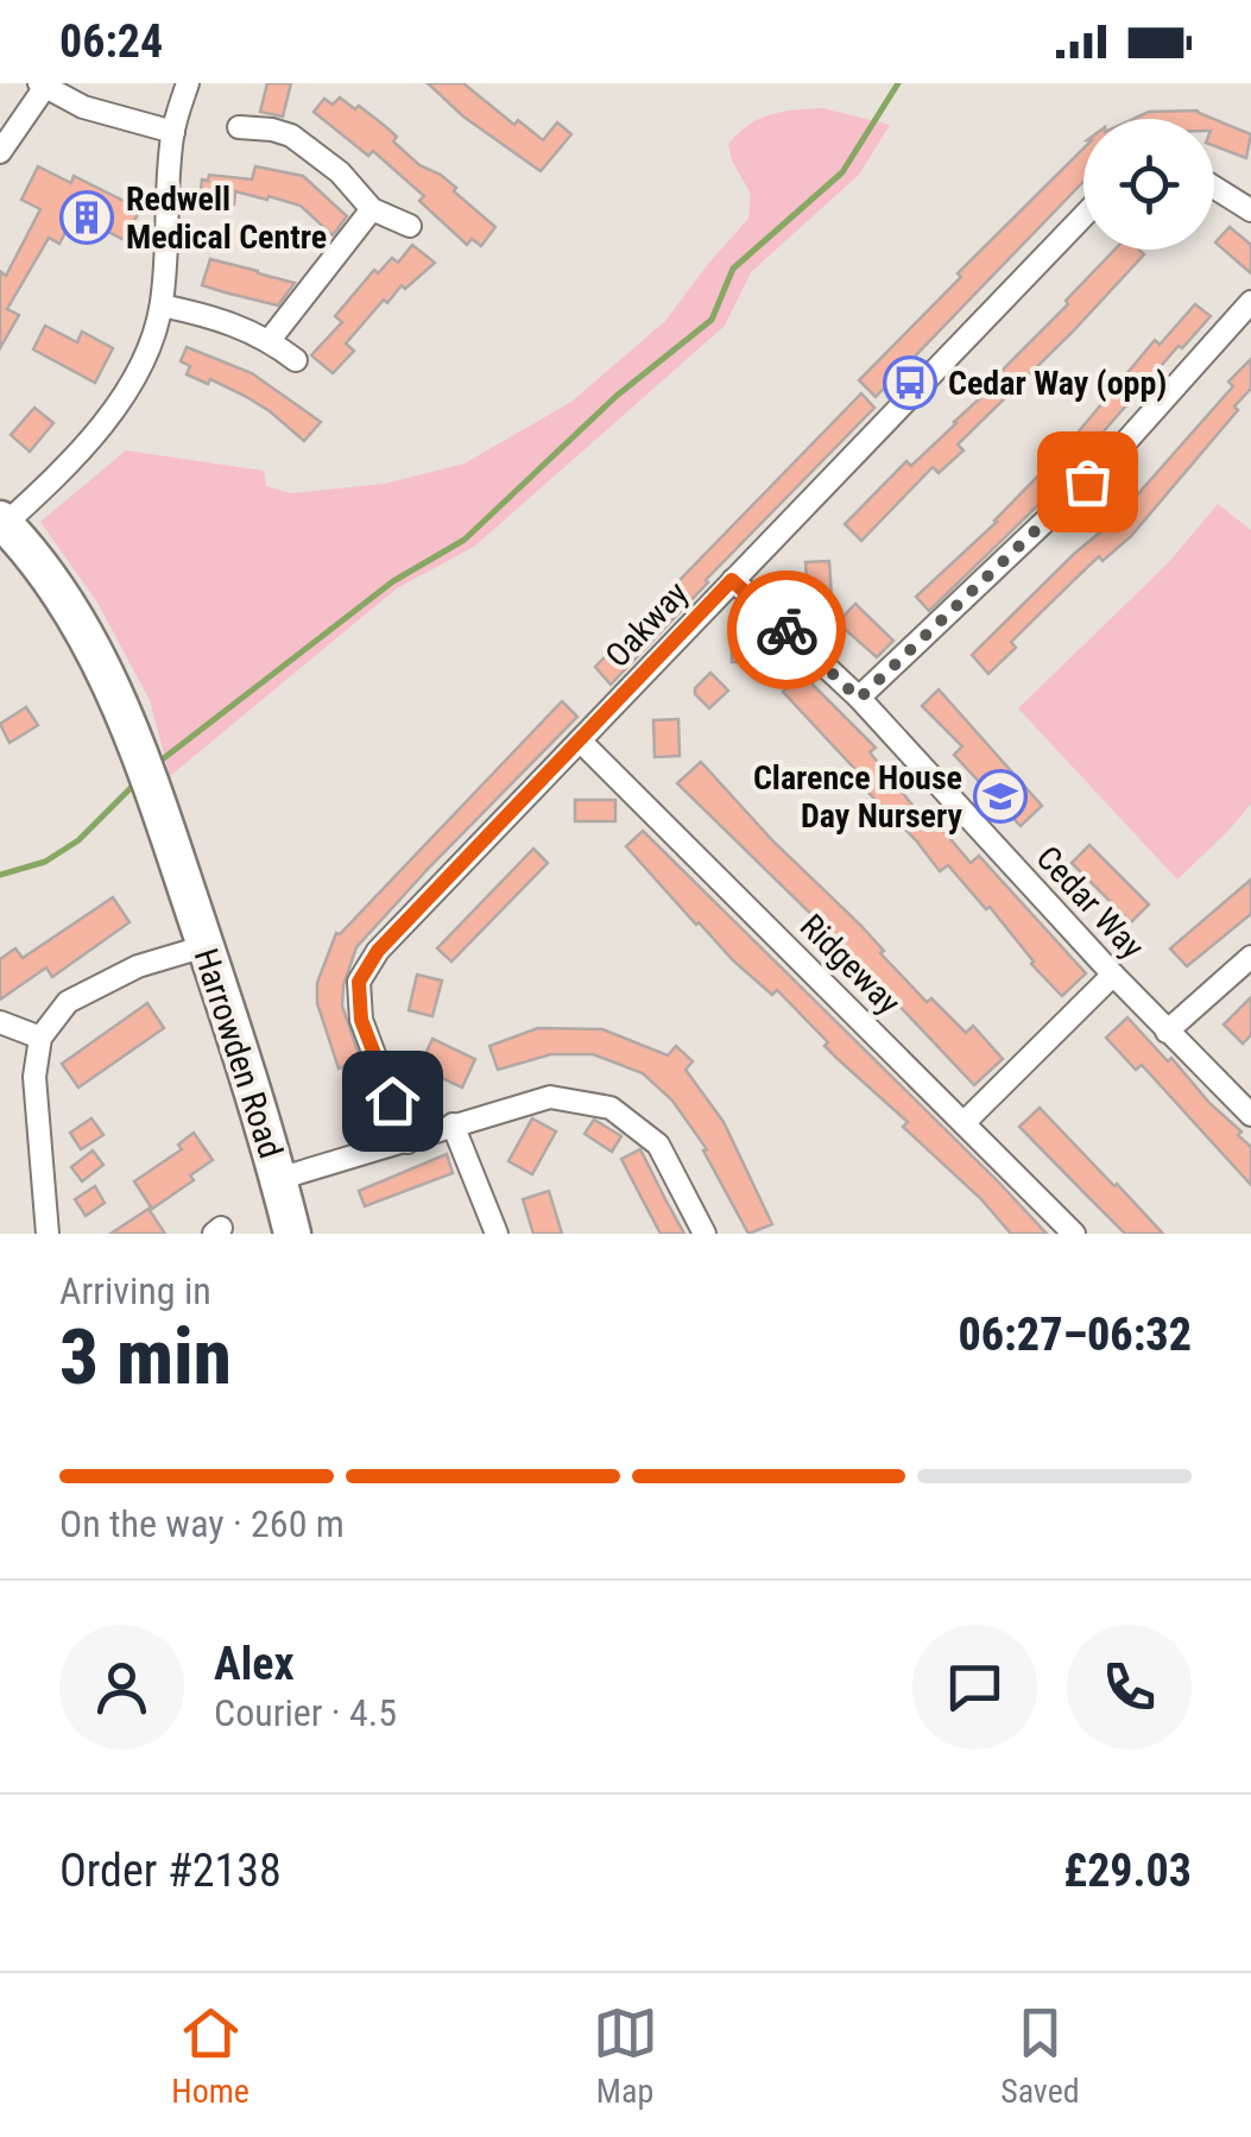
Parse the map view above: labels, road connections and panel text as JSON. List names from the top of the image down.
{
  "streets": {
    "main road": ["Harrowden Road"],
    "street": ["Oakway", "Cedar Way", "Ridgeway"]
  },
  "crossings": [
    ["Oakway", "Cedar Way"],
    ["Oakway", "Ridgeway"]
  ],
  "places": {
    "building": ["Redwell Medical Centre"],
    "bus stop": ["Cedar Way (opp)"],
    "school or university": ["Clarence House Day Nursery"]
  },
  "page": {
    "status": "06:24",
    "heading": ["3 min", "Arriving in", "06:27–06:32"],
    "panel": [
      "Alex",
      "Courier · 4.5",
      "Order #2138",
      "£29.03"
    ],
    "bar": "On the way · 260 m",
    "tabs": ["Home", "Map", "Saved"]
  }
}
